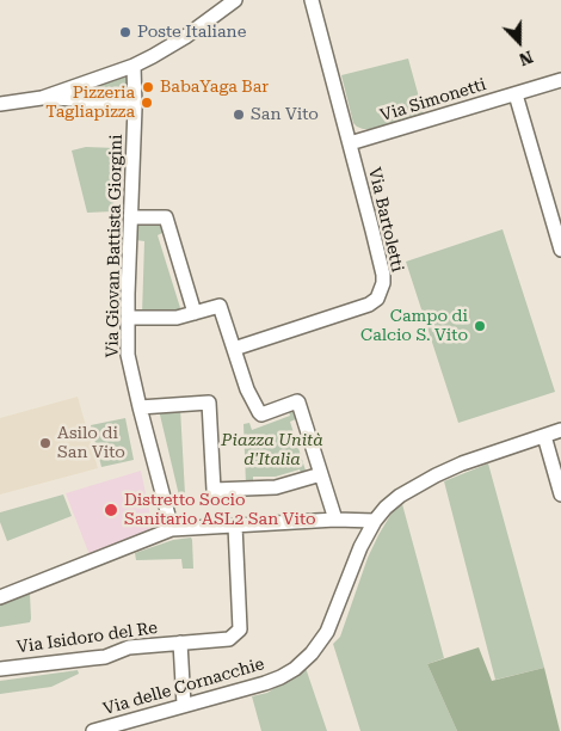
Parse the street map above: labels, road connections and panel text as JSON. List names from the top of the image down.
{
  "streets": {
    "street": [
      "Via Simonetti",
      "Via Bartoletti",
      "Via Giovan Battista Giorgini",
      "Via Isidoro del Re",
      "Via delle Cornacchie"
    ]
  },
  "crossings": [
    ["Via Simonetti", "Via Bartoletti"],
    ["Via Isidoro del Re", "Via delle Cornacchie"]
  ],
  "parks": ["Piazza Unità d'Italia"],
  "places": [
    "Poste Italiane",
    "BabaYaga Bar",
    "Pizzeria Tagliapizza",
    "San Vito",
    "Campo di Calcio S. Vito",
    "Asilo di San Vito",
    "Distretto Socio Sanitario ASL2 San Vito"
  ],
  "north": "bottom"
}
